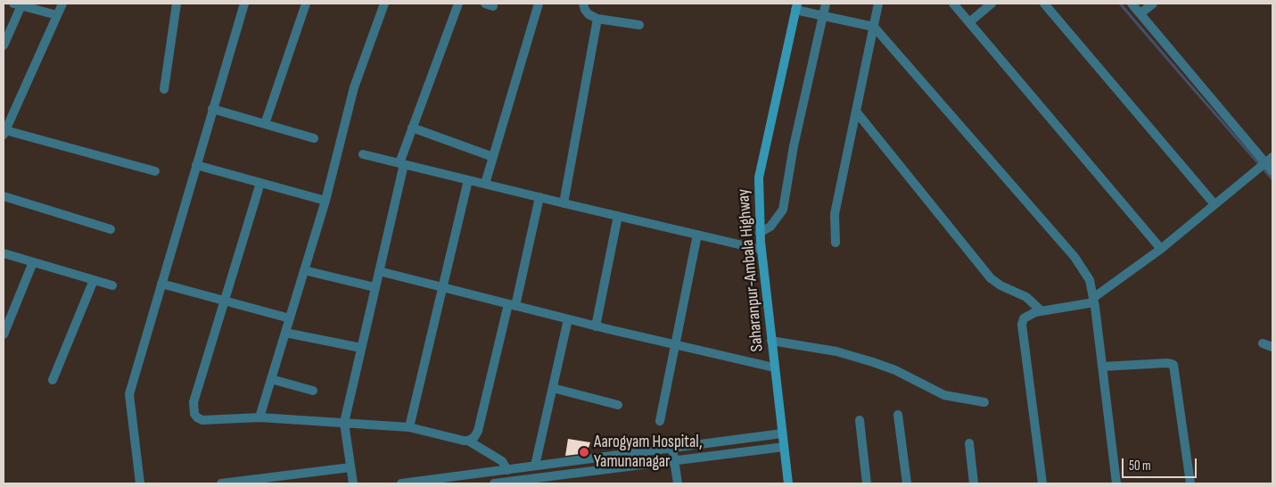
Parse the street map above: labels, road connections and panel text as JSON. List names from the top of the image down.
{
  "streets": {
    "main road": ["Saharanpur-Ambala Highway"]
  },
  "places": ["Aarogyam Hospital, Yamunanagar"],
  "scale_bar": "50 m"
}
